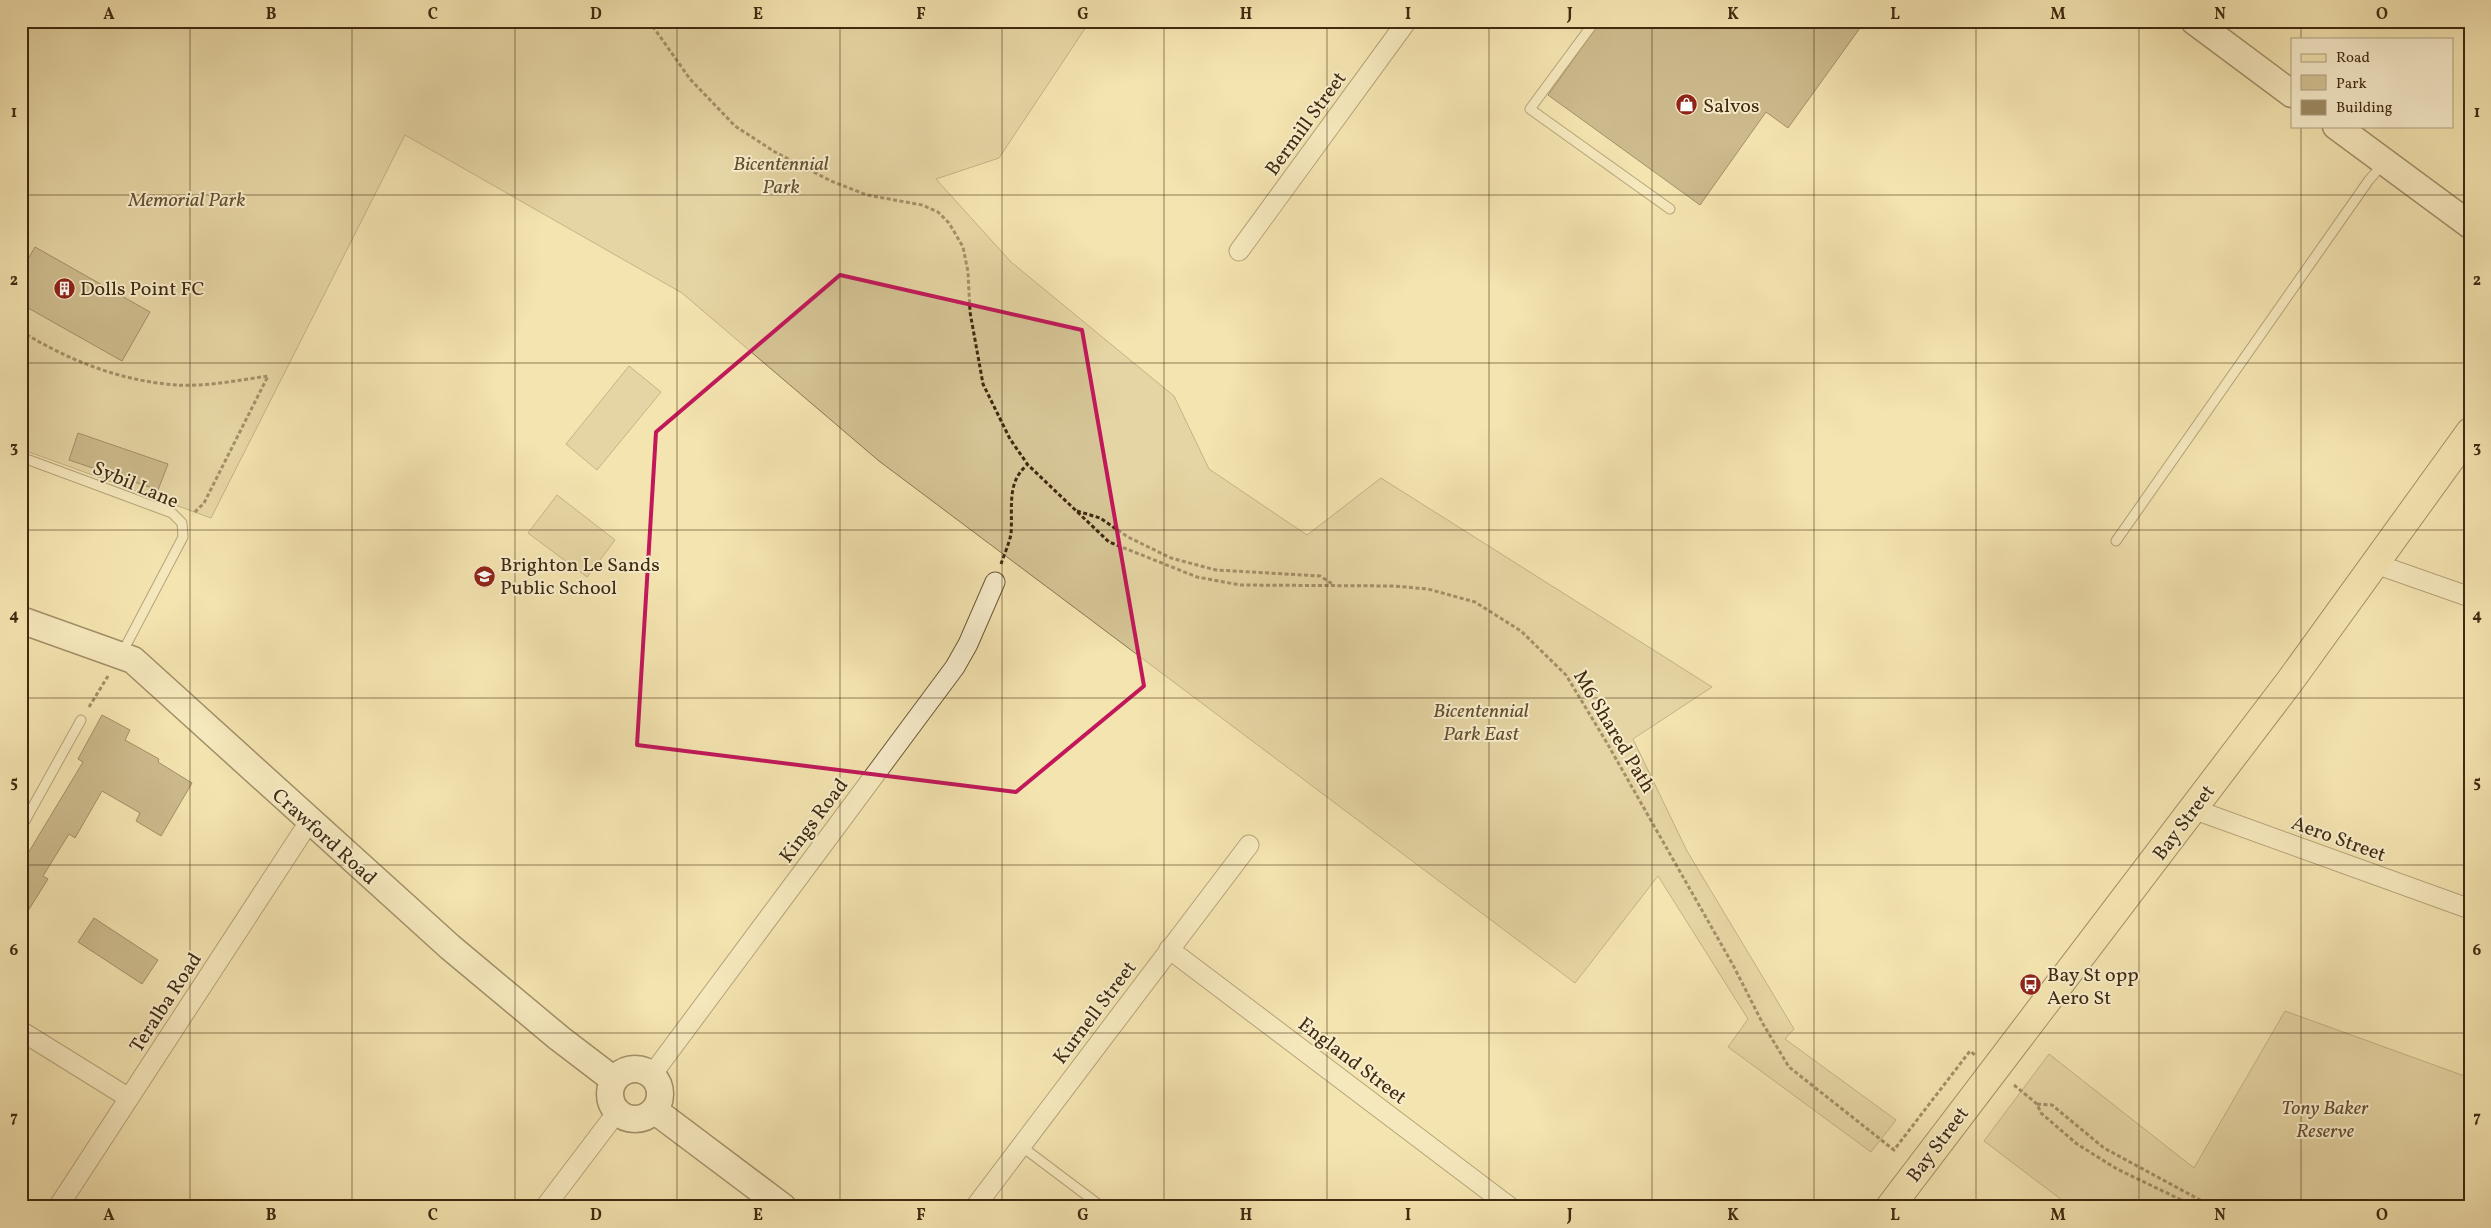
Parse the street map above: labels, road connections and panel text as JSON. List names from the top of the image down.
{
  "streets": {
    "main road": ["Bay Street"],
    "street": [
      "Bermill Street",
      "Kings Road",
      "Crawford Road",
      "Aero Street",
      "Teralba Road",
      "Kurnell Street",
      "England Street"
    ],
    "lane": ["Sybil Lane"],
    "path": ["M6 Shared Path"]
  },
  "crossings": [
    ["Sybil Lane", "Crawford Road"],
    ["Kings Road", "Crawford Road"],
    ["Bay Street", "Aero Street"],
    ["Crawford Road", "Teralba Road"],
    ["Kurnell Street", "England Street"]
  ],
  "parks": [
    "Bicentennial Park",
    "Memorial Park",
    "Bicentennial Park East",
    "Tony Baker Reserve"
  ],
  "places": {
    "shop": ["Salvos"],
    "building": ["Dolls Point FC"],
    "school or university": ["Brighton Le Sands Public School"],
    "bus stop": ["Bay St opp Aero St"]
  },
  "legend": ["Road", "Park", "Building"],
  "grid": {
    "columns": [
      "A",
      "B",
      "C",
      "D",
      "E",
      "F",
      "G",
      "H",
      "I",
      "J",
      "K",
      "L",
      "M",
      "N",
      "O"
    ],
    "rows": [
      "1",
      "2",
      "3",
      "4",
      "5",
      "6",
      "7"
    ]
  }
}
